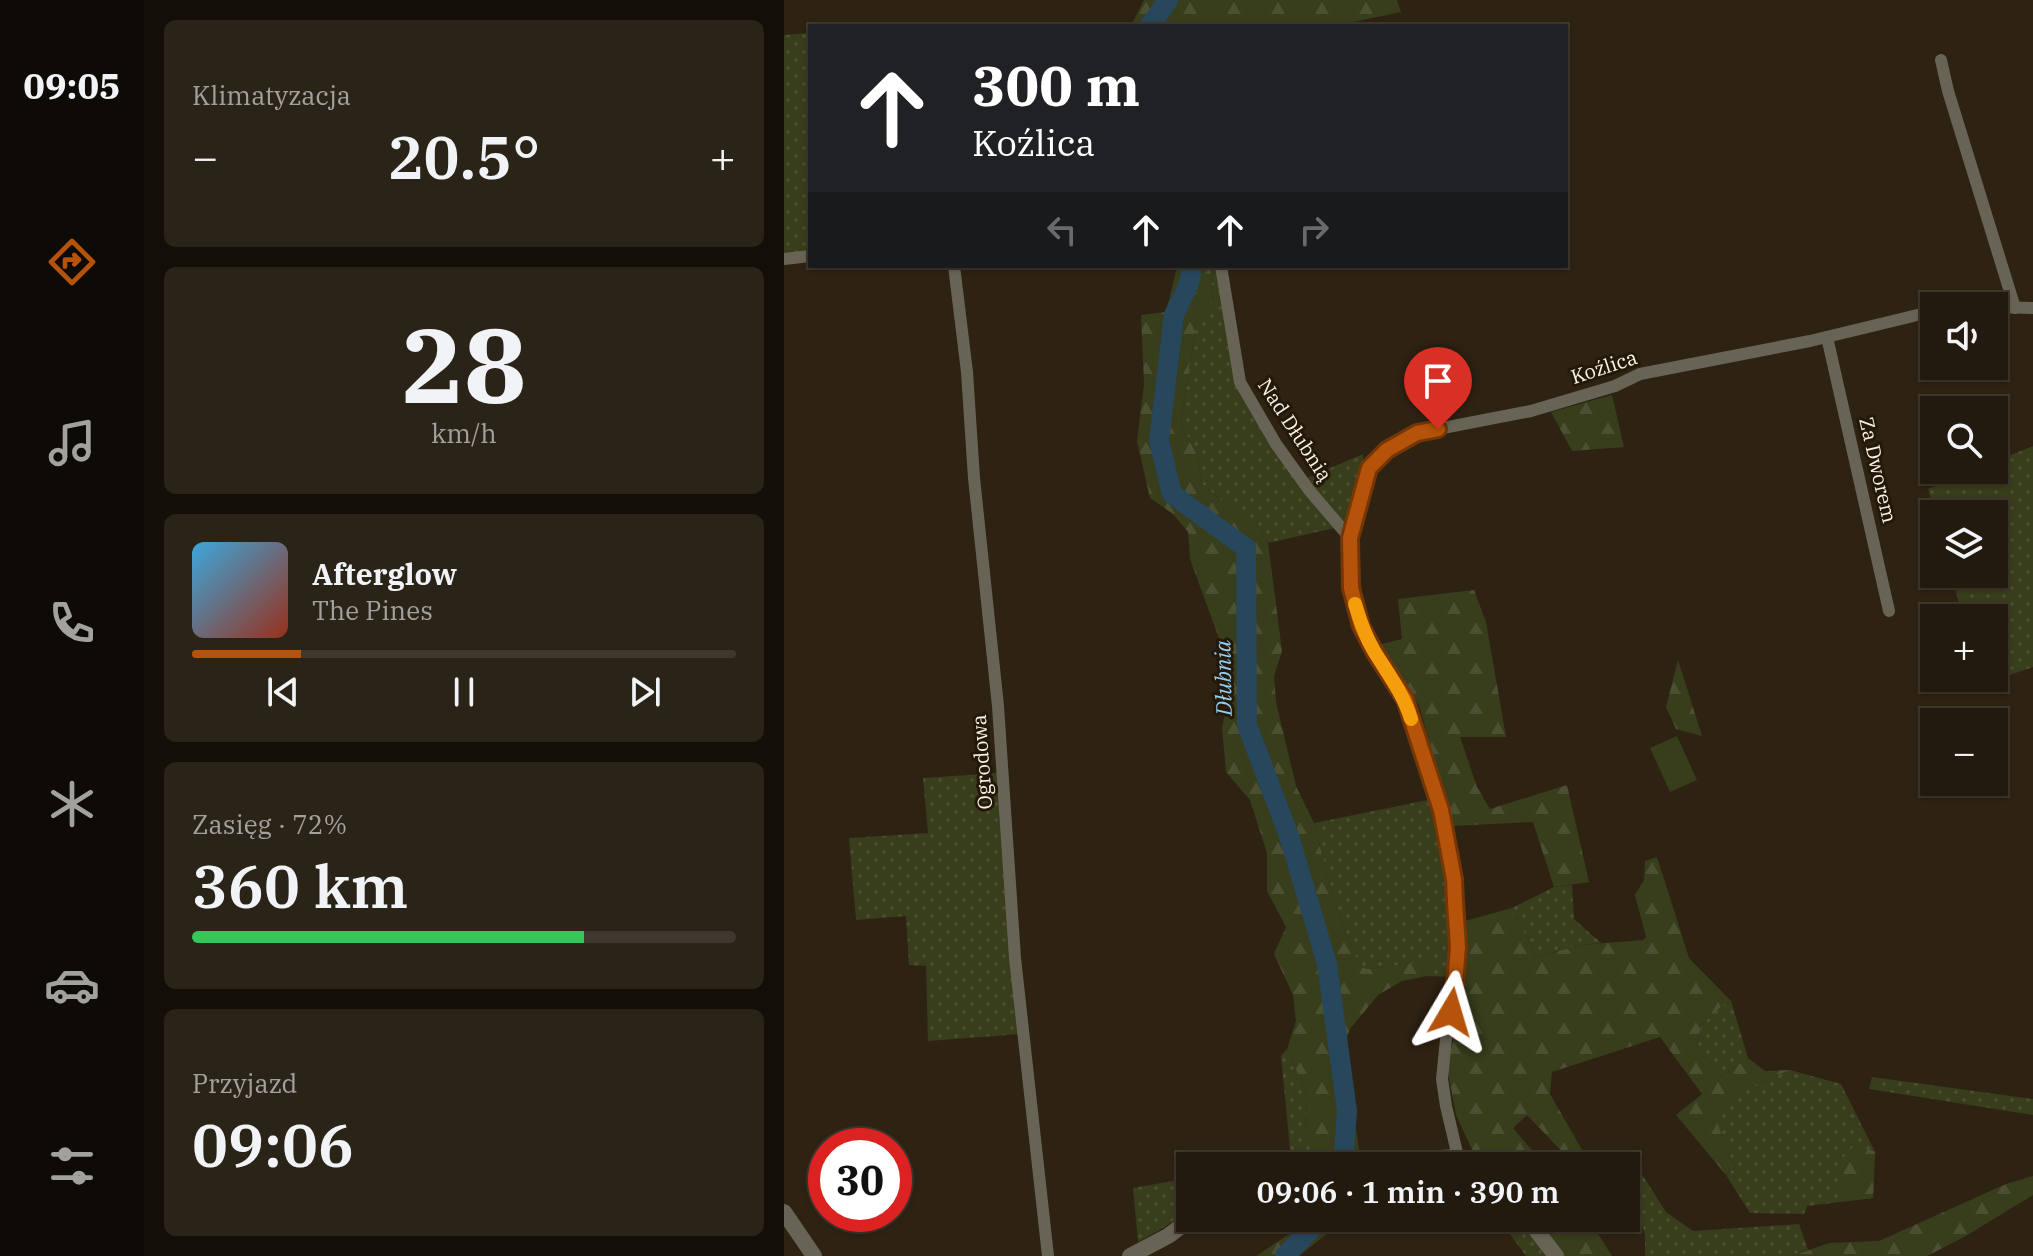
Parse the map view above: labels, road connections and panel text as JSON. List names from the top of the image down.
{
  "streets": {
    "street": [
      "Koźlica",
      "Nad Dłubnią",
      "Za Dworem",
      "Ogrodowa"
    ]
  },
  "crossings": [
    ["Koźlica", "Nad Dłubnią"],
    ["Koźlica", "Za Dworem"]
  ],
  "water": ["Dłubnia"],
  "page": {
    "tabs": "09:05",
    "tile": [
      "Klimatyzacja",
      ["28", "km/h"],
      ["Zasięg · 72%", "360 km"],
      ["Przyjazd", "09:06"]
    ],
    "turn": ["300 m", "Koźlica"],
    "heat": ["−", "20.5°", "+"],
    "map_buttons": ["+", "−"],
    "song": ["Afterglow", "The Pines"],
    "limit": "30",
    "trip": "09:06 · 1 min · 390 m"
  }
}
